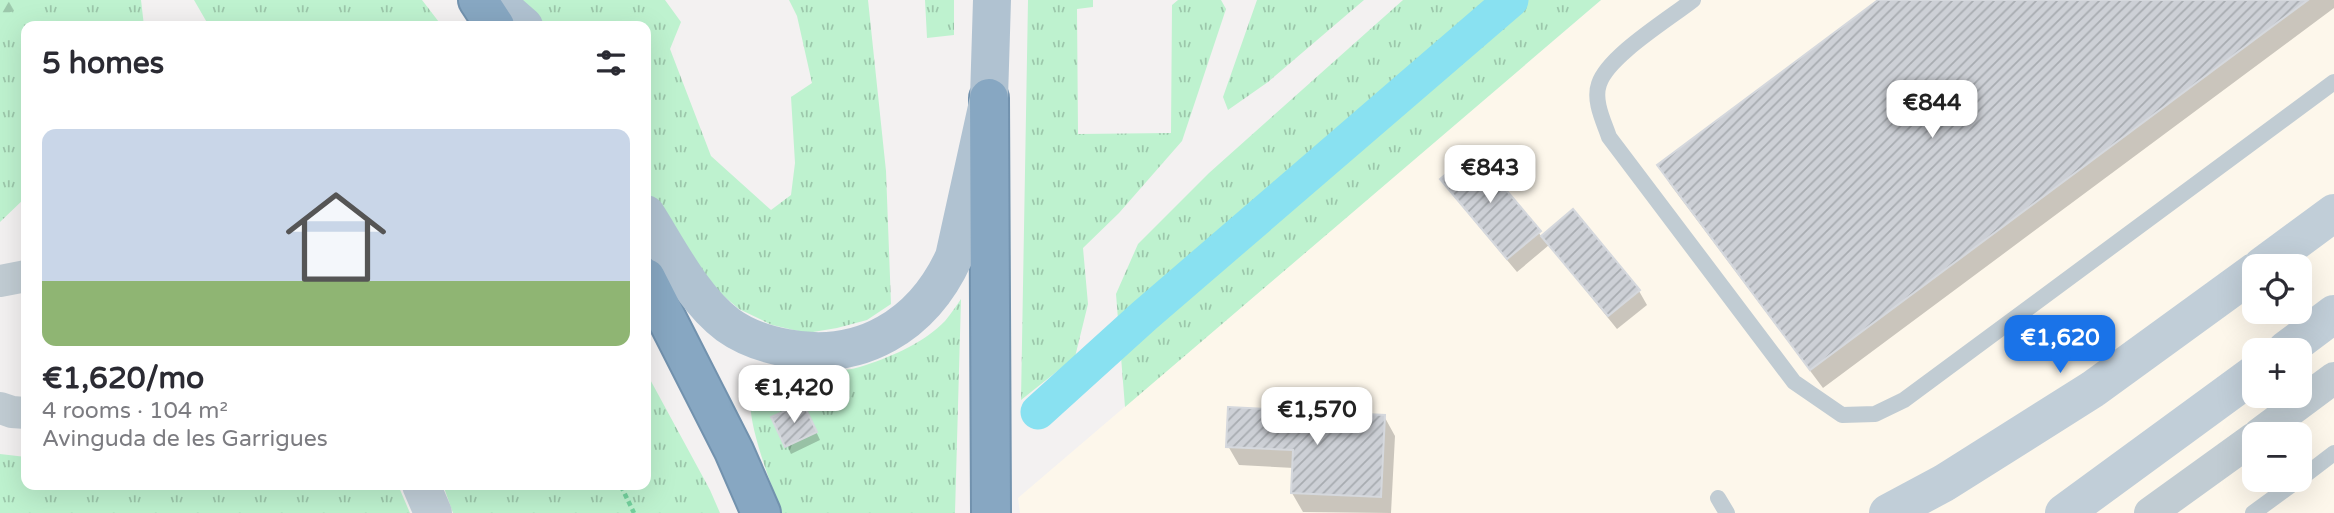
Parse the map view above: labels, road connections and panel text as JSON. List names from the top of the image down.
{
  "page": {
    "heading": "5 homes",
    "price": [
      "€844",
      "€843",
      "€1,620",
      "€1,420",
      "€1,570"
    ],
    "list": [
      {
        "name": "€1,620/mo",
        "note": "4 rooms · 104 m² · Avinguda de les Garrigues"
      }
    ],
    "map_buttons": ["+", "−"]
  }
}
